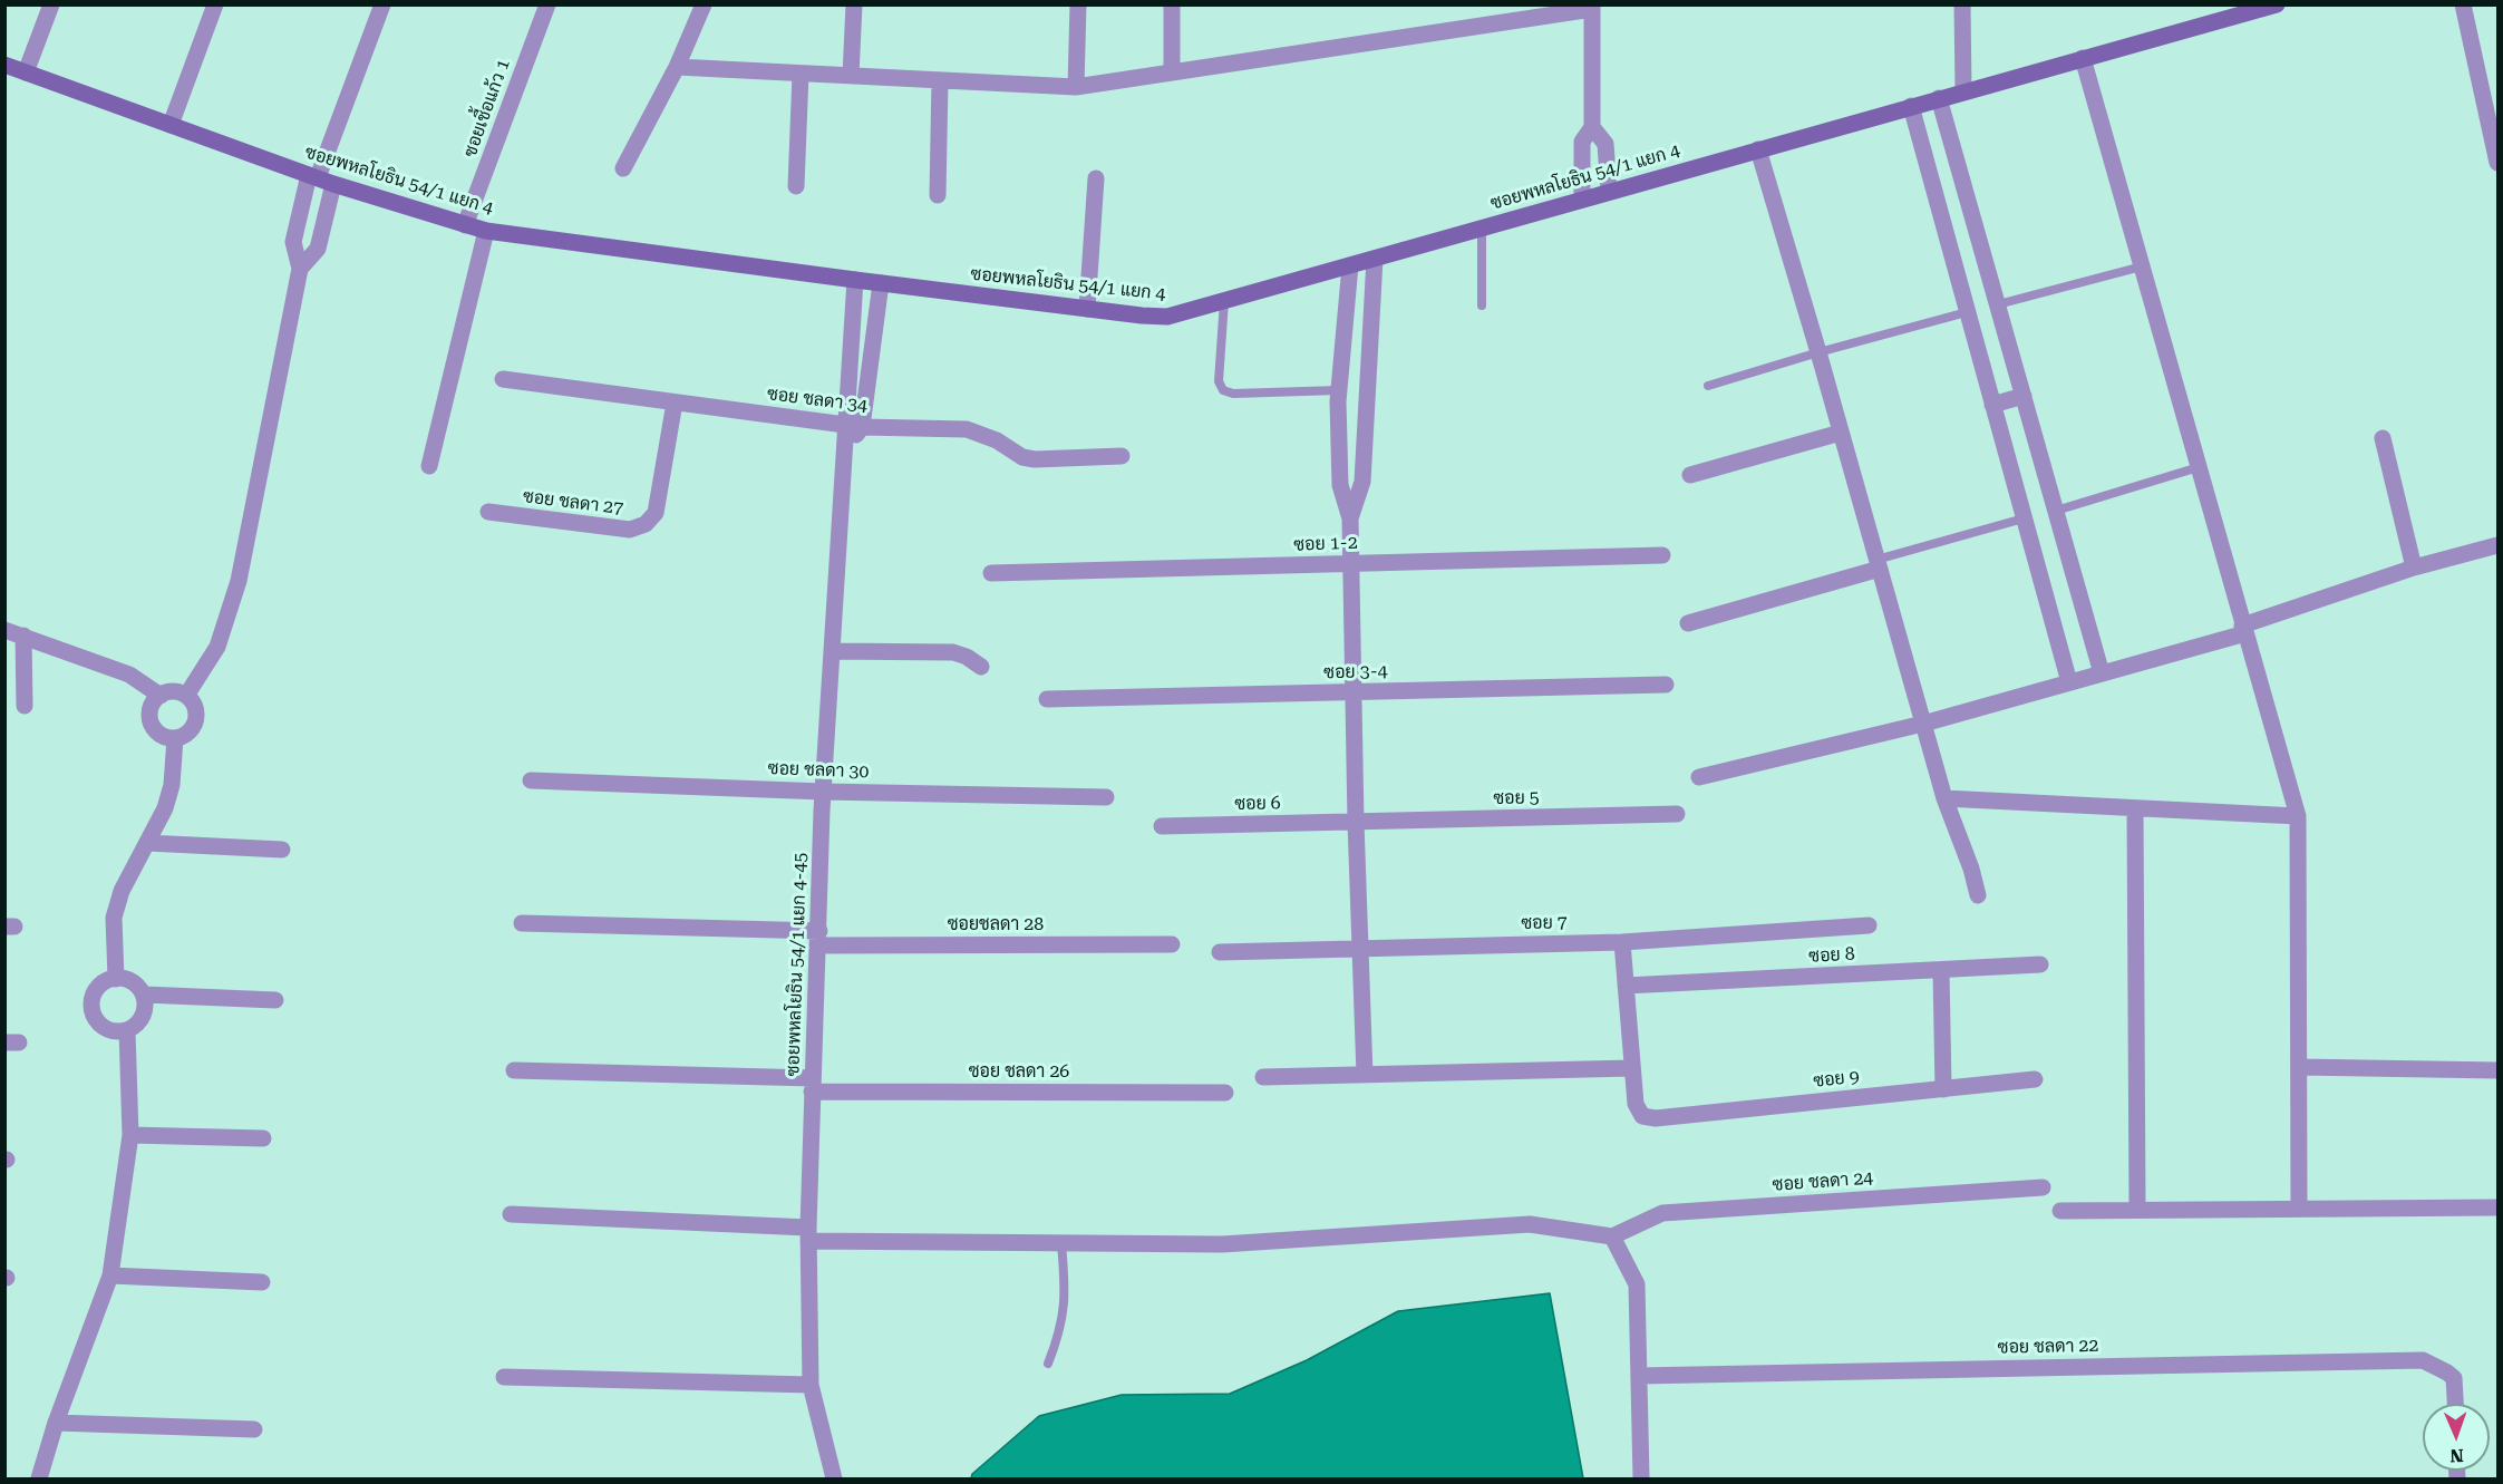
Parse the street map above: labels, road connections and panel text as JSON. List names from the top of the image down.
{
  "streets": {
    "street": [
      "ซอยเชื้อแก้ว 1",
      "ซอยพหลโยธิน 54/1 แยก 4",
      "ซอย ชลดา 34",
      "ซอย ชลดา 27",
      "ซอย 1-2",
      "ซอย 3-4",
      "ซอย ชลดา 30",
      "ซอย 5",
      "ซอย 6",
      "ซอย 7",
      "ซอยชลดา 28",
      "ซอย 8",
      "ซอยพหลโยธิน 54/1 แยก 4-45",
      "ซอย ชลดา 26",
      "ซอย 9",
      "ซอย ชลดา 24",
      "ซอย ชลดา 22"
    ]
  },
  "crossings": [
    ["ซอยเชื้อแก้ว 1", "ซอยพหลโยธิน 54/1 แยก 4"],
    ["ซอยพหลโยธิน 54/1 แยก 4", "ซอยพหลโยธิน 54/1 แยก 4-45"],
    ["ซอย ชลดา 34", "ซอย ชลดา 27"],
    ["ซอย ชลดา 34", "ซอยพหลโยธิน 54/1 แยก 4-45"],
    ["ซอย ชลดา 30", "ซอยพหลโยธิน 54/1 แยก 4-45"],
    ["ซอย 5", "ซอย 6"],
    ["ซอยชลดา 28", "ซอยพหลโยธิน 54/1 แยก 4-45"],
    ["ซอยพหลโยธิน 54/1 แยก 4-45", "ซอย ชลดา 26"]
  ],
  "north": "bottom"
}
